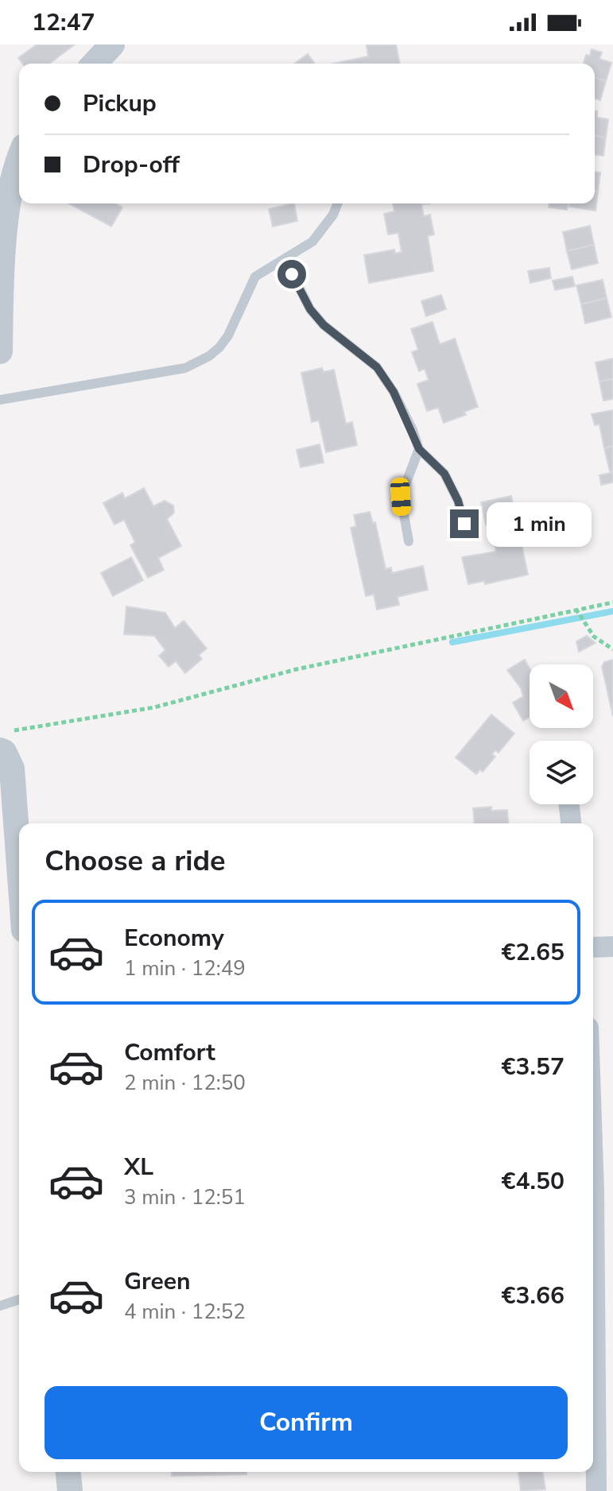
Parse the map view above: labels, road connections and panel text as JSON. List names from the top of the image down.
{
  "north": "bottom right",
  "page": {
    "status": "12:47",
    "banner": ["Pickup", "Drop-off"],
    "bubble": "1 min",
    "heading": "Choose a ride",
    "list": [
      {
        "name": "Economy",
        "note": "1 min · 12:49",
        "value": "€2.65"
      },
      {
        "name": "Comfort",
        "note": "2 min · 12:50",
        "value": "€3.57"
      },
      {
        "name": "XL",
        "note": "3 min · 12:51",
        "value": "€4.50"
      },
      {
        "name": "Green",
        "note": "4 min · 12:52",
        "value": "€3.66"
      }
    ],
    "buttons": "Confirm"
  }
}
